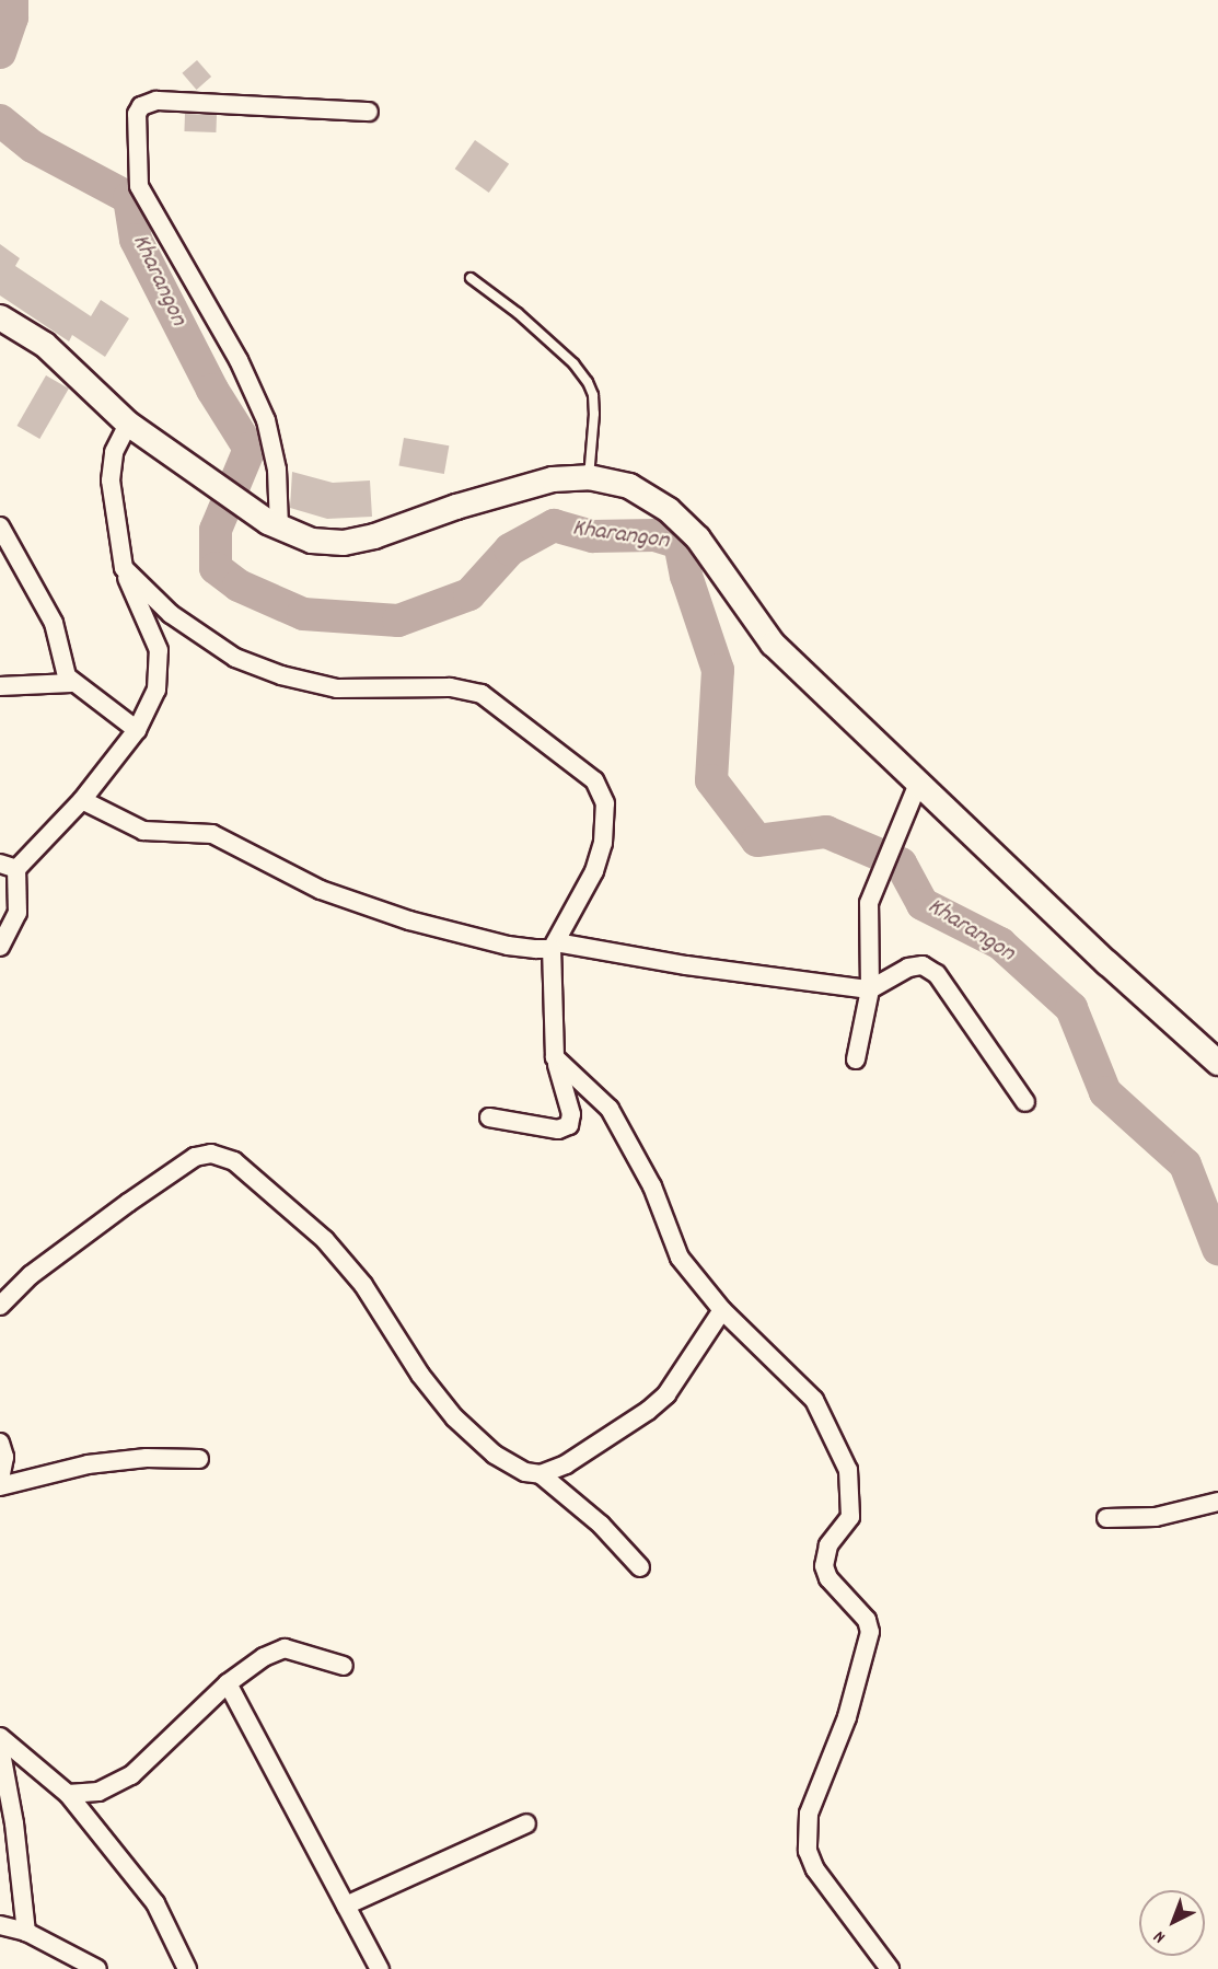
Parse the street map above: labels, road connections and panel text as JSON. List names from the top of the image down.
{
  "water": ["Kharangon"],
  "north": "bottom left"
}
